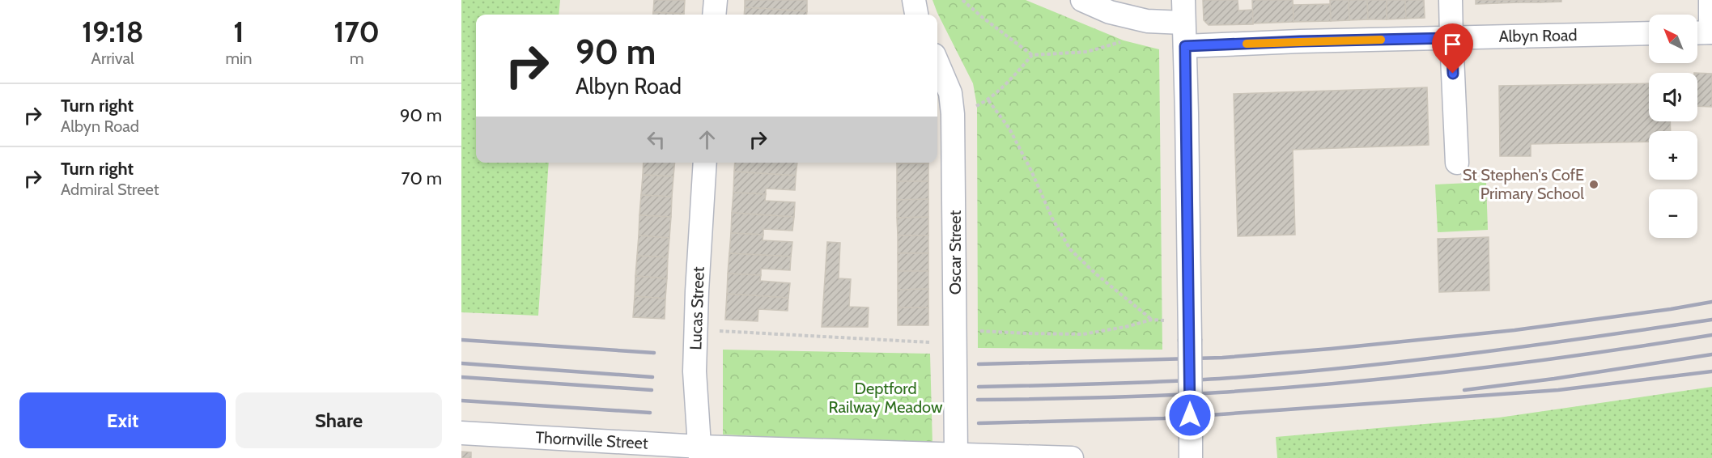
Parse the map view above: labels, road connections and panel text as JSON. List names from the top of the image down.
{
  "streets": {
    "street": [
      "Albyn Road",
      "Oscar Street",
      "Lucas Street",
      "Thornville Street"
    ]
  },
  "crossings": [
    ["Oscar Street", "Thornville Street"],
    ["Lucas Street", "Thornville Street"]
  ],
  "parks": ["Deptford Railway Meadow"],
  "places": ["St Stephen's CofE Primary School"],
  "north": "top left",
  "page": {
    "eta": [
      "19:18",
      "Arrival",
      "1",
      "min",
      "170",
      "m"
    ],
    "map_buttons": ["+", "−"],
    "turn": ["90 m", "Albyn Road"],
    "list": [
      {
        "name": "Turn right",
        "note": "Albyn Road",
        "value": "90 m"
      },
      {
        "name": "Turn right",
        "note": "Admiral Street",
        "value": "70 m"
      }
    ],
    "buttons": ["Exit", "Share"]
  }
}
